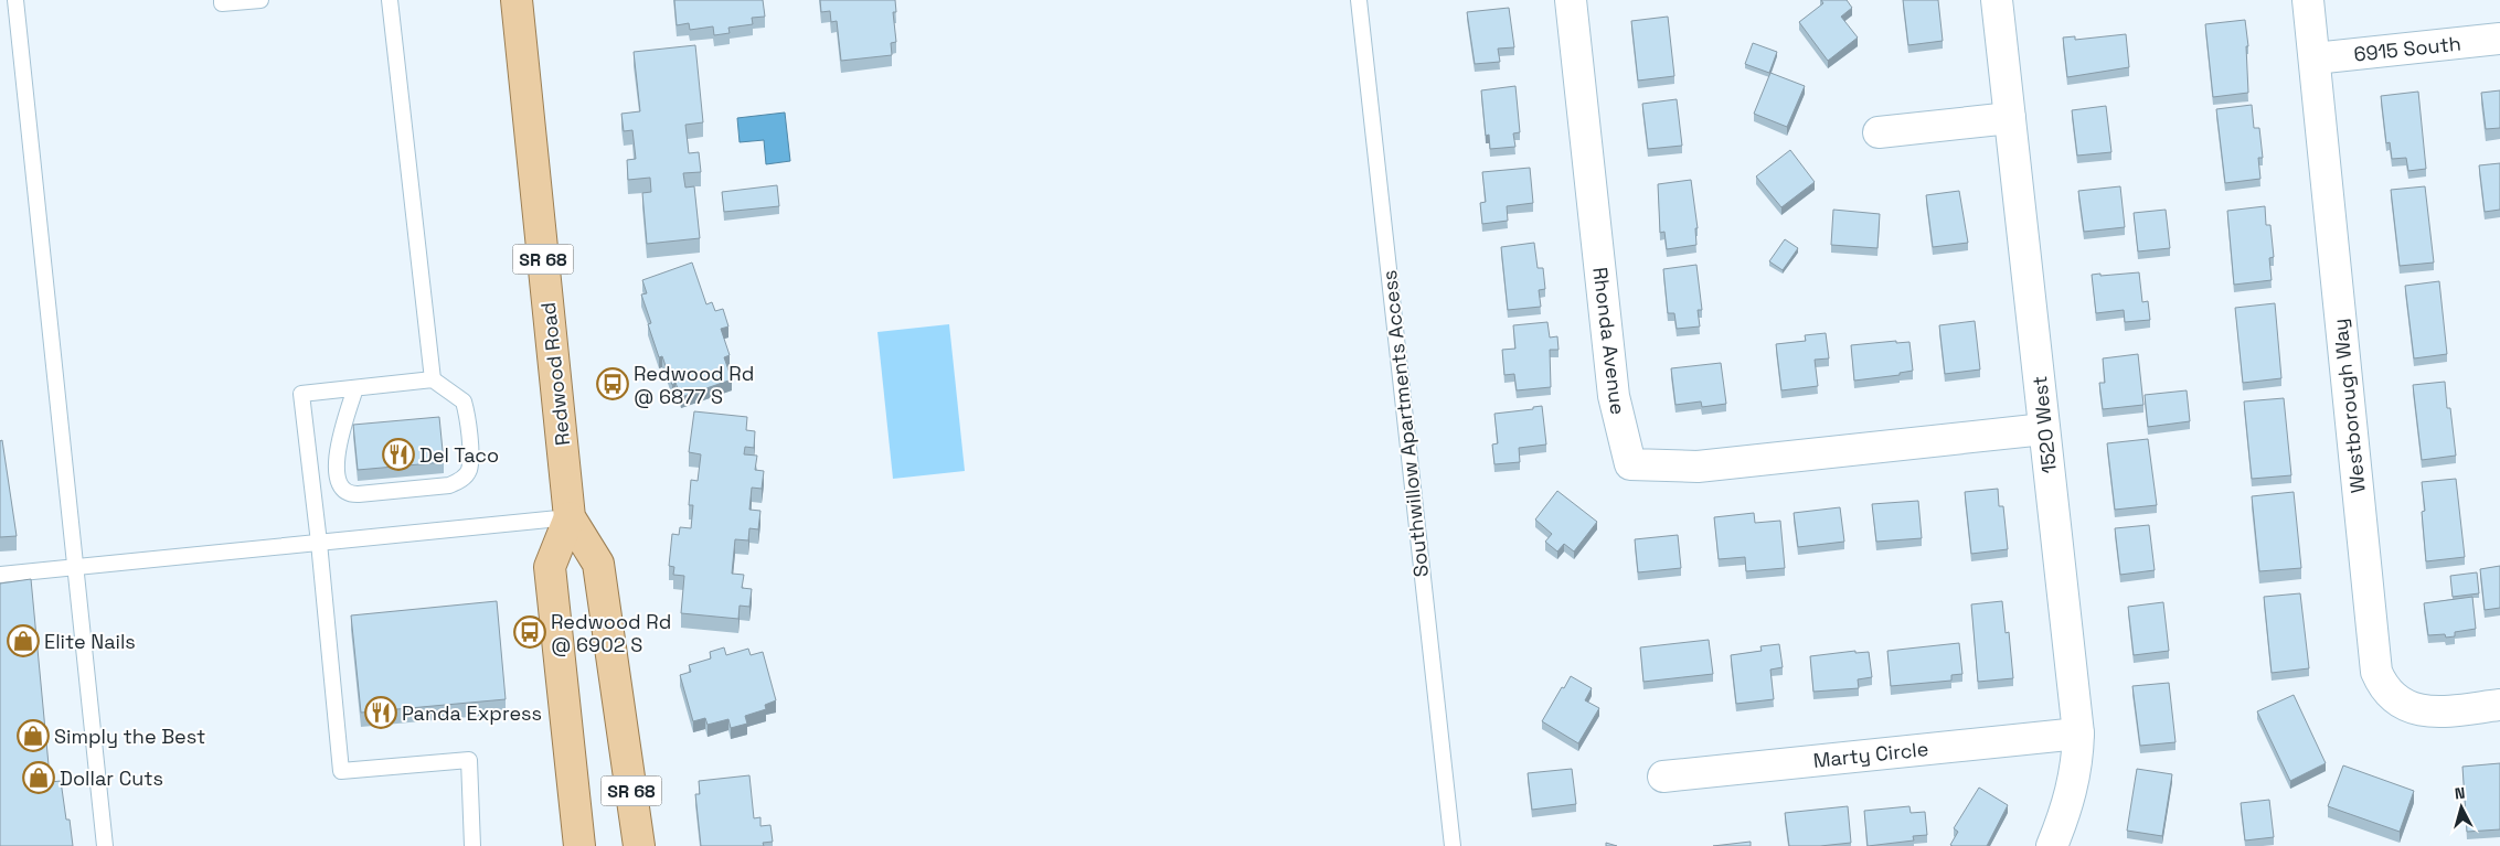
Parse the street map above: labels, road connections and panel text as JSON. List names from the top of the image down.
{
  "streets": {
    "main road": ["SR 68", "Redwood Road"],
    "street": [
      "6915 South",
      "Rhonda Avenue",
      "Westborough Way",
      "1520 West",
      "Marty Circle"
    ],
    "lane": ["Southwillow Apartments Access"]
  },
  "crossings": [
    ["6915 South", "Westborough Way"],
    ["Rhonda Avenue", "1520 West"],
    ["1520 West", "Marty Circle"]
  ],
  "places": {
    "bus stop": ["Redwood Rd @ 6877 S", "Redwood Rd @ 6902 S"],
    "restaurant": ["Del Taco", "Panda Express"],
    "shop": ["Elite Nails", "Simply the Best", "Dollar Cuts"]
  },
  "north": "top"
}
